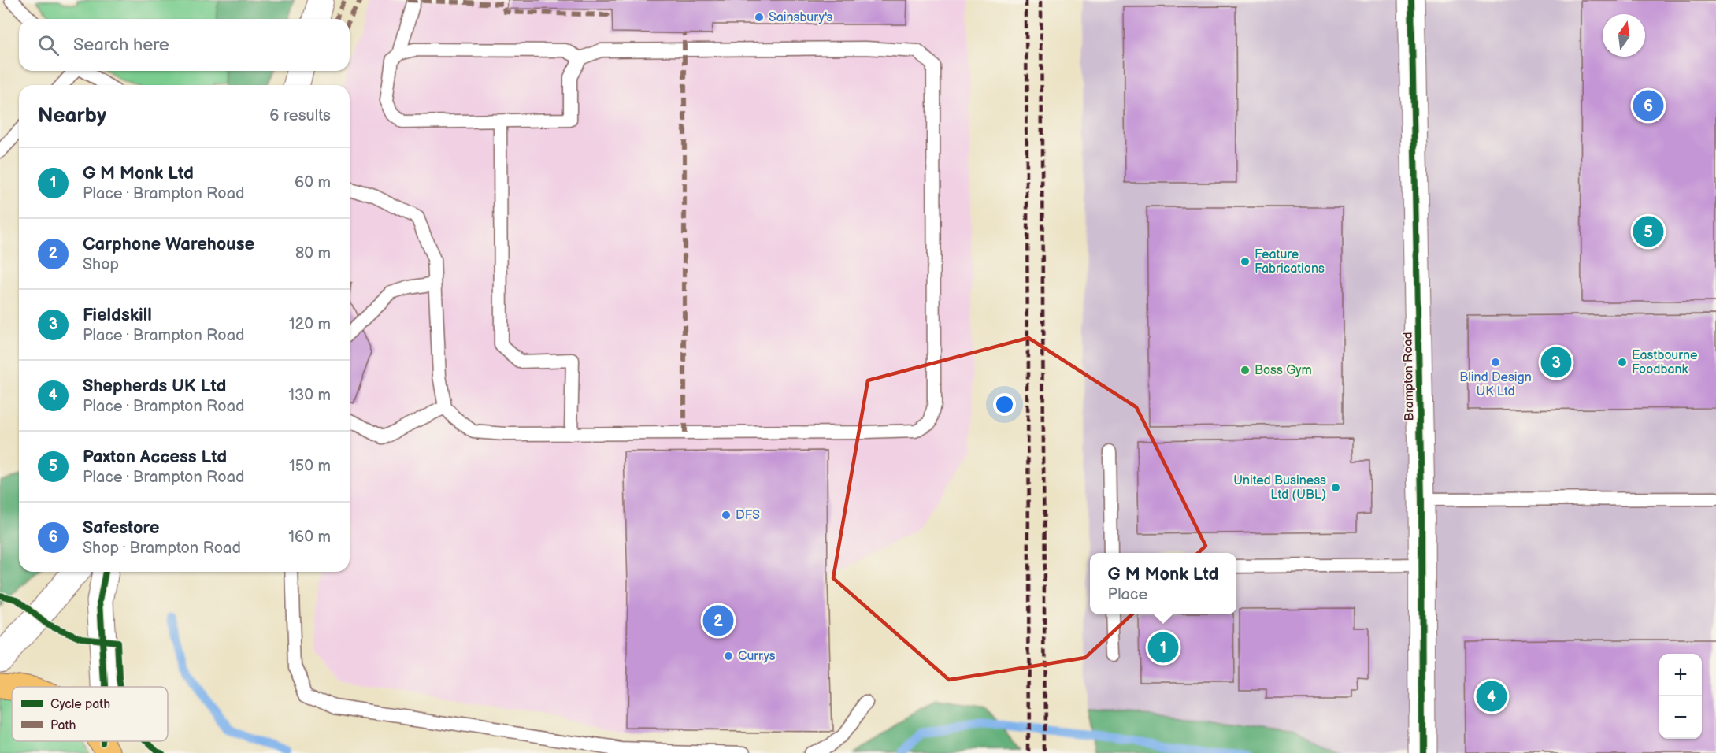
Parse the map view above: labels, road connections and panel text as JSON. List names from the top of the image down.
{
  "streets": {
    "street": ["Brampton Road"]
  },
  "places": [
    "Sainsbury's",
    "Feature Fabrications",
    "Blind Design UK Ltd",
    "Eastbourne Foodbank",
    "Boss Gym",
    "United Business Ltd (UBL)",
    "DFS",
    "Currys"
  ],
  "legend": ["Cycle path", "Path"],
  "north": "top",
  "page": {
    "search": "Search here",
    "heading": ["Nearby", "6 results"],
    "pins": [
      "6",
      "5",
      "3",
      "2",
      "1",
      "4"
    ],
    "list": [
      {
        "mark": "1",
        "name": "G M Monk Ltd",
        "note": "Place · Brampton Road",
        "value": "60 m"
      },
      {
        "mark": "2",
        "name": "Carphone Warehouse",
        "note": "Shop",
        "value": "80 m"
      },
      {
        "mark": "3",
        "name": "Fieldskill",
        "note": "Place · Brampton Road",
        "value": "120 m"
      },
      {
        "mark": "4",
        "name": "Shepherds UK Ltd",
        "note": "Place · Brampton Road",
        "value": "130 m"
      },
      {
        "mark": "5",
        "name": "Paxton Access Ltd",
        "note": "Place · Brampton Road",
        "value": "150 m"
      },
      {
        "mark": "6",
        "name": "Safestore",
        "note": "Shop · Brampton Road",
        "value": "160 m"
      }
    ],
    "popup": ["G M Monk Ltd", "Place"],
    "map_buttons": ["+", "−"]
  }
}
